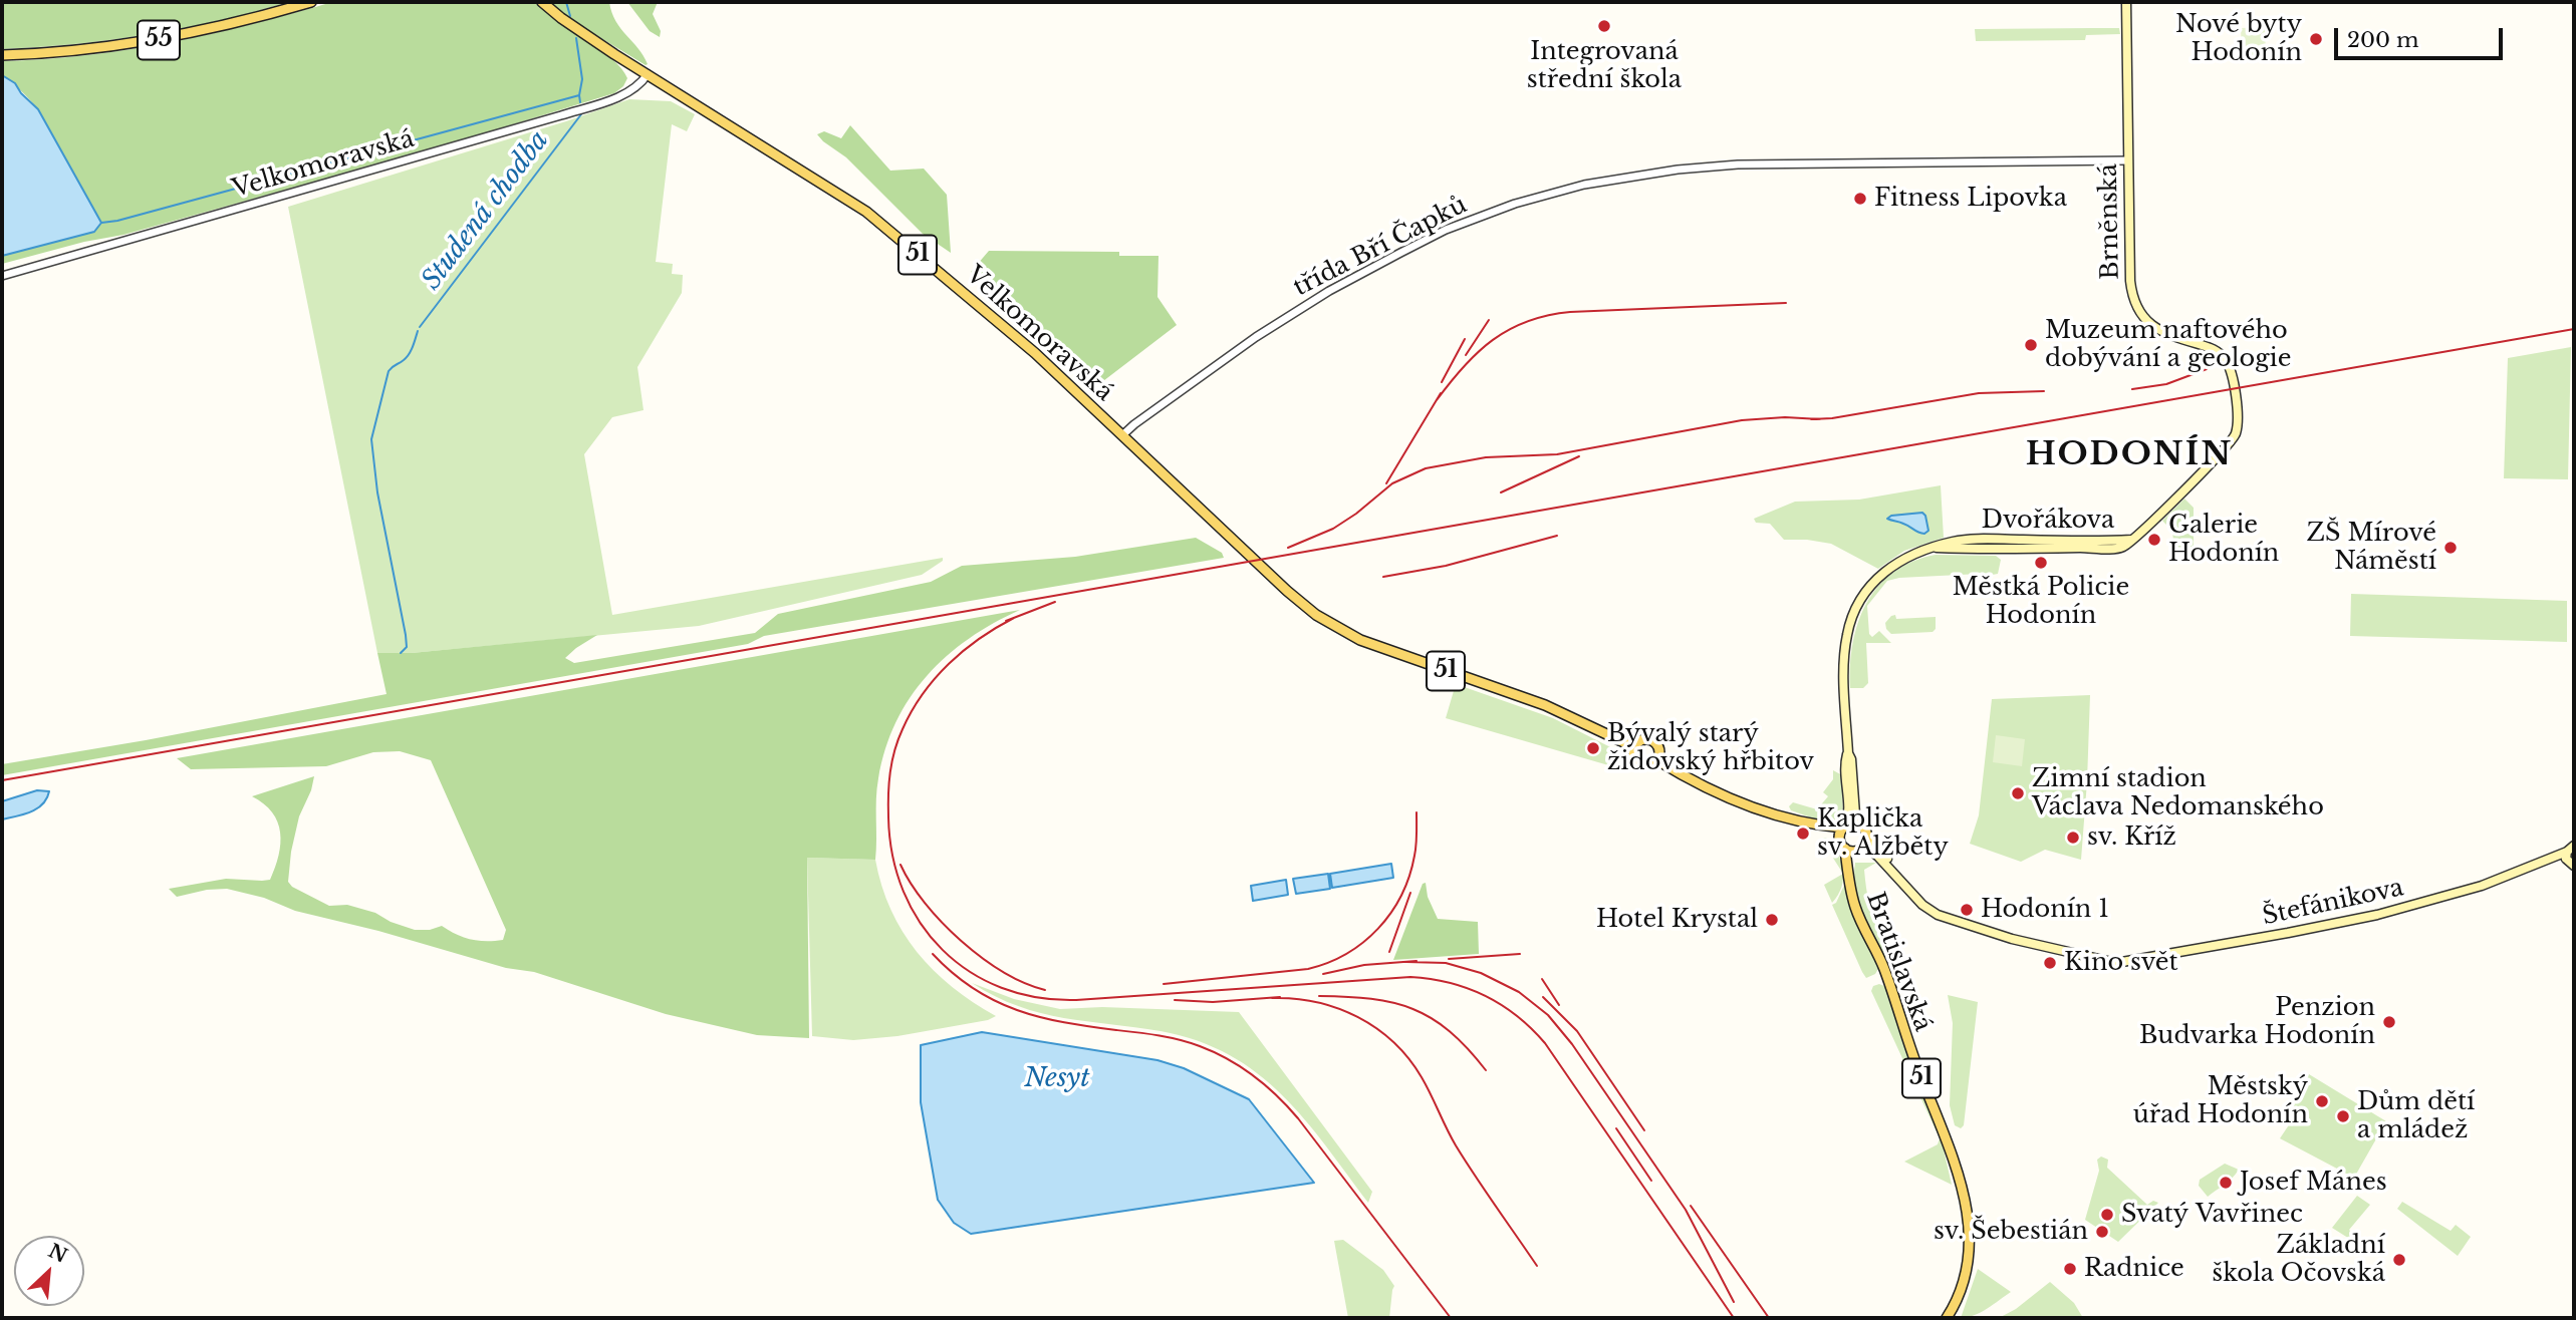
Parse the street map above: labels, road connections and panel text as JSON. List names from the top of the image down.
{
  "streets": {
    "main road": [
      "55",
      "Velkomoravská",
      "Brněnská",
      "51",
      "Dvořákova",
      "Štefánikova",
      "Bratislavská"
    ],
    "street": ["třída Bří Čapků"]
  },
  "crossings": [
    ["Velkomoravská", "třída Bří Čapků"],
    ["Velkomoravská", "51"],
    ["Brněnská", "třída Bří Čapků"],
    ["Brněnská", "Dvořákova"],
    ["51", "Dvořákova"],
    ["51", "Bratislavská"],
    ["Dvořákova", "Bratislavská"]
  ],
  "districts": ["HODONÍN"],
  "water": ["Studená chodba", "Nesyt"],
  "places": [
    "Integrovaná střední škola",
    "Nové byty Hodonín",
    "Fitness Lipovka",
    "Muzeum naftového dobývání a geologie",
    "Galerie Hodonín",
    "ZŠ Mírové Náměstí",
    "Městká Policie Hodonín",
    "Bývalý starý židovský hřbitov",
    "Zimní stadion Václava Nedomanského",
    "Kaplička sv. Alžběty",
    "sv. Kříž",
    "Hodonín 1",
    "Hotel Krystal",
    "Kino svět",
    "Penzion Budvarka Hodonín",
    "Městský úřad Hodonín",
    "Dům dětí a mládež",
    "Josef Mánes",
    "Svatý Vavřinec",
    "sv. Šebestián",
    "Základní škola Očovská",
    "Radnice"
  ],
  "scale_bar": "200 m",
  "north": "top right"
}
